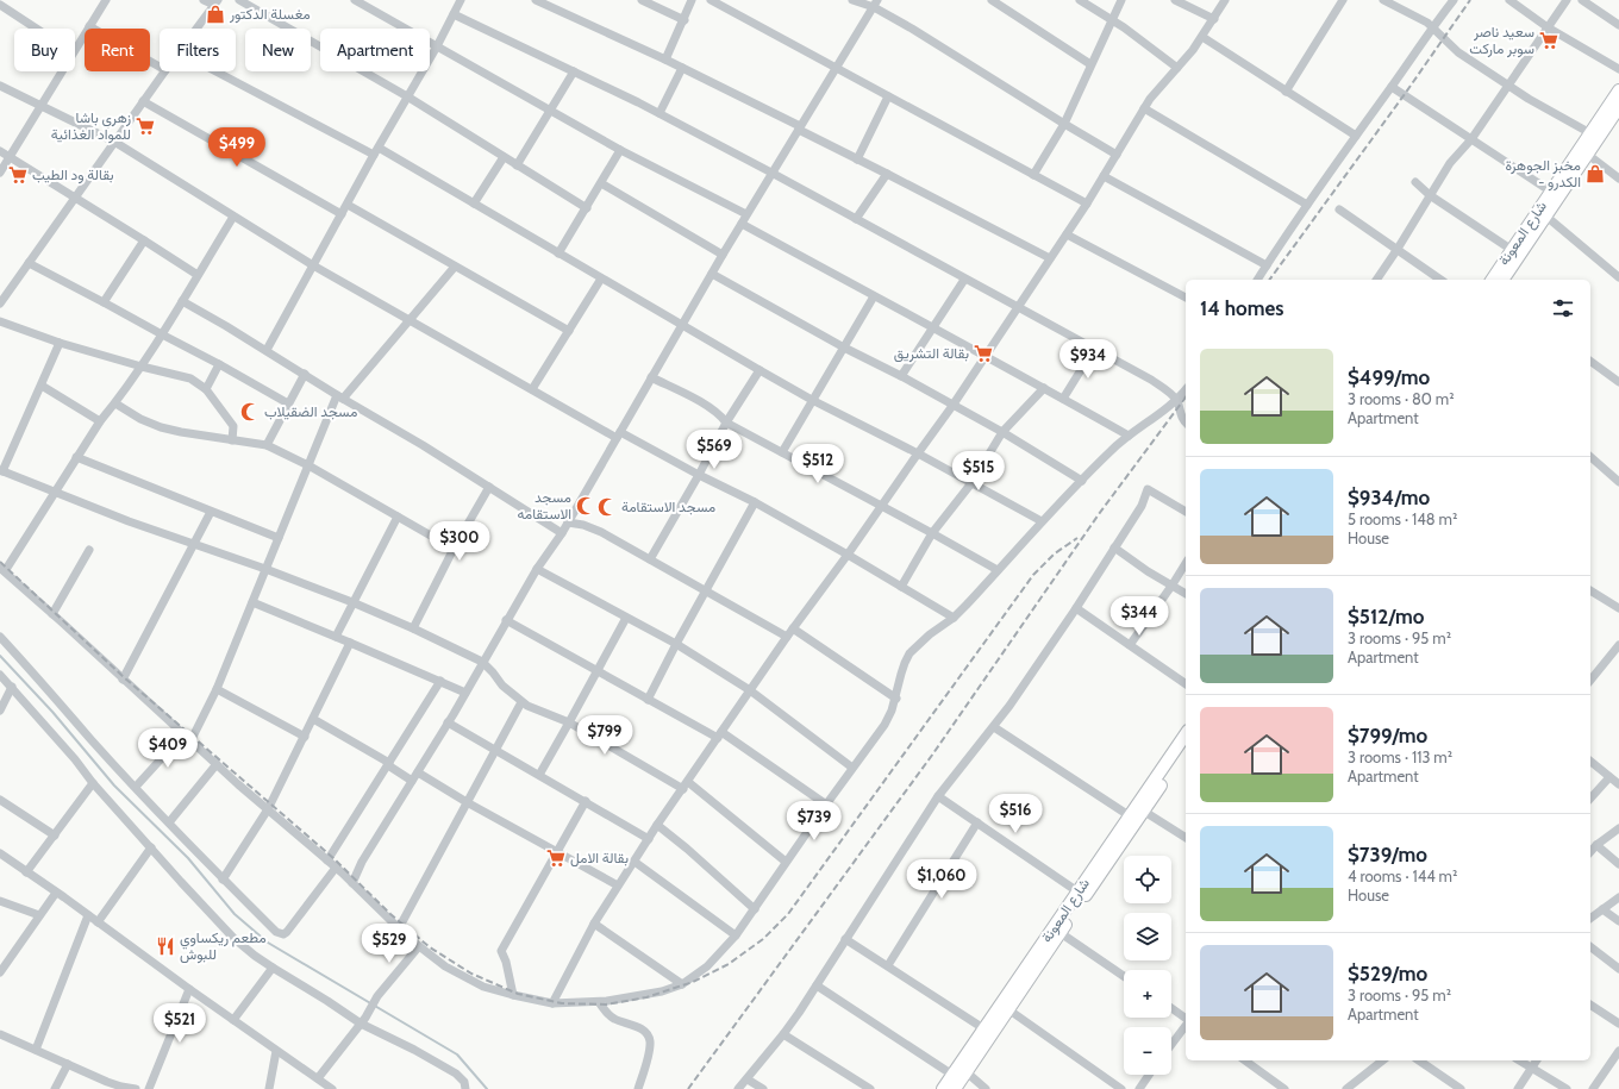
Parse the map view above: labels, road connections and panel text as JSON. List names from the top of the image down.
{
  "streets": {
    "highway": ["شارع المعونة"]
  },
  "places": {
    "shop": ["مغسلة الدكتور", "مخبز الجوهرة - الكدرو"],
    "supermarket": [
      "سعيد ناصر سوبر ماركت",
      "زهري باشا للمواد الغذائية",
      "بقالة ود الطيب",
      "بقالة التشريق",
      "بقالة الامل"
    ],
    "mosque": ["مسجد الضقيلاب", "مسجد الاستقامه", "مسجد الاستقامة"],
    "restaurant": ["مطعم ريكساوي للبوش"]
  },
  "page": {
    "chip": [
      "Buy",
      "Rent",
      "Filters",
      "New",
      "Apartment"
    ],
    "price": [
      "$499",
      "$934",
      "$569",
      "$512",
      "$515",
      "$300",
      "$344",
      "$799",
      "$409",
      "$516",
      "$739",
      "$1,060",
      "$529",
      "$521"
    ],
    "heading": "14 homes",
    "list": [
      {
        "name": "$499/mo",
        "note": "3 rooms · 80 m² · Apartment"
      },
      {
        "name": "$934/mo",
        "note": "5 rooms · 148 m² · House"
      },
      {
        "name": "$512/mo",
        "note": "3 rooms · 95 m² · Apartment"
      },
      {
        "name": "$799/mo",
        "note": "3 rooms · 113 m² · Apartment"
      },
      {
        "name": "$739/mo",
        "note": "4 rooms · 144 m² · House"
      },
      {
        "name": "$529/mo",
        "note": "3 rooms · 95 m² · Apartment"
      }
    ],
    "map_buttons": ["+", "−"]
  }
}
